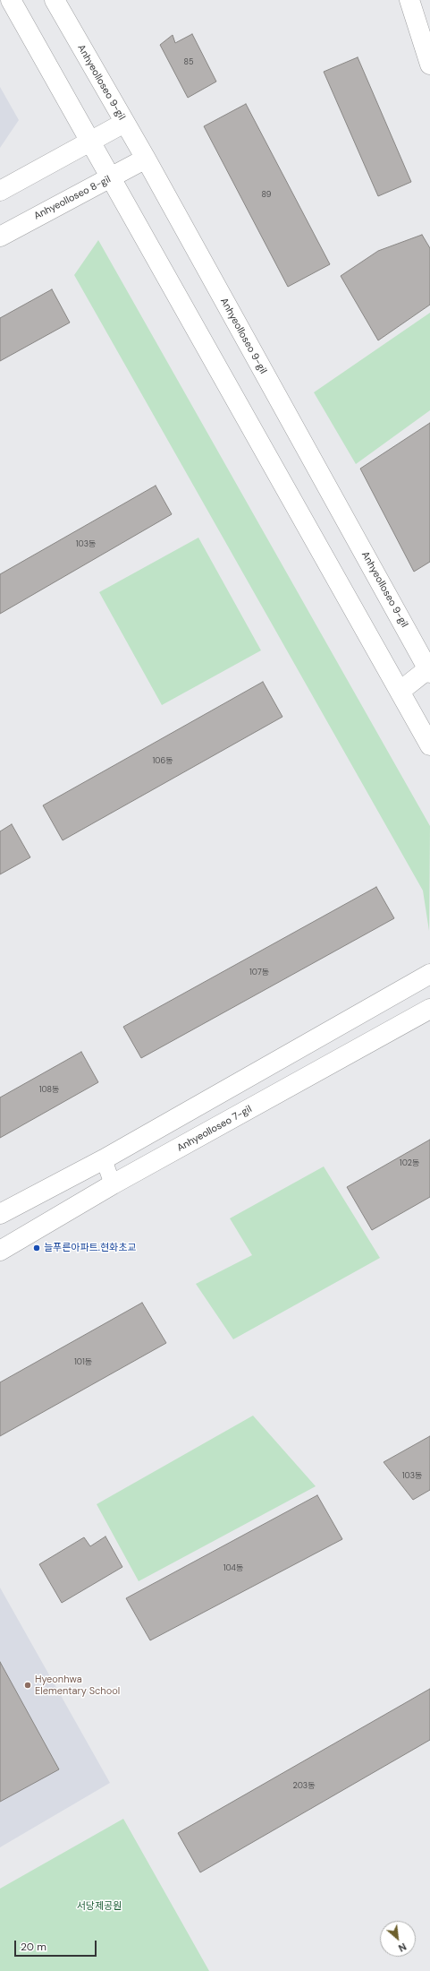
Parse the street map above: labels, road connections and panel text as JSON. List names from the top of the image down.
{
  "streets": {
    "street": ["Anhyeolloseo 9-gil", "Anhyeolloseo 8-gil", "Anhyeolloseo 7-gil"]
  },
  "crossings": [
    ["Anhyeolloseo 9-gil", "Anhyeolloseo 8-gil"]
  ],
  "parks": ["서당제공원"],
  "places": ["늘푸른아파트.현화초교", "Hyeonhwa Elementary School"],
  "house_numbers": [
    "85",
    "89",
    "103동",
    "106동",
    "107동",
    "108동",
    "102동",
    "101동",
    "103동",
    "104동",
    "203동"
  ],
  "scale_bar": "20 m",
  "north": "bottom right"
}
